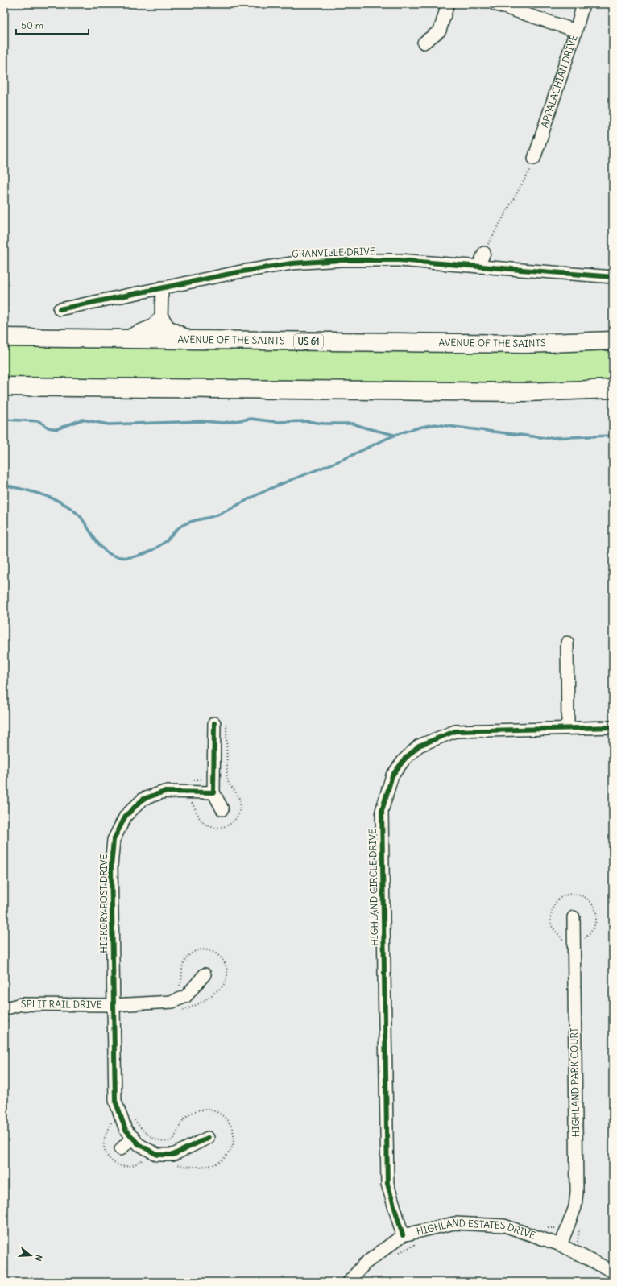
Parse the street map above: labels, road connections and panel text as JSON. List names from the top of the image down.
{
  "streets": {
    "highway": ["AVENUE OF THE SAINTS", "US 61"],
    "street": [
      "APPALACHIAN DRIVE",
      "GRANVILLE DRIVE",
      "HIGHLAND CIRCLE DRIVE",
      "HICKORY POST DRIVE",
      "SPLIT RAIL DRIVE",
      "HIGHLAND PARK COURT",
      "HIGHLAND ESTATES DRIVE"
    ]
  },
  "crossings": [
    ["HIGHLAND CIRCLE DRIVE", "HIGHLAND ESTATES DRIVE"],
    ["HICKORY POST DRIVE", "SPLIT RAIL DRIVE"],
    ["HIGHLAND PARK COURT", "HIGHLAND ESTATES DRIVE"]
  ],
  "scale_bar": "50 m",
  "north": "right"
}
